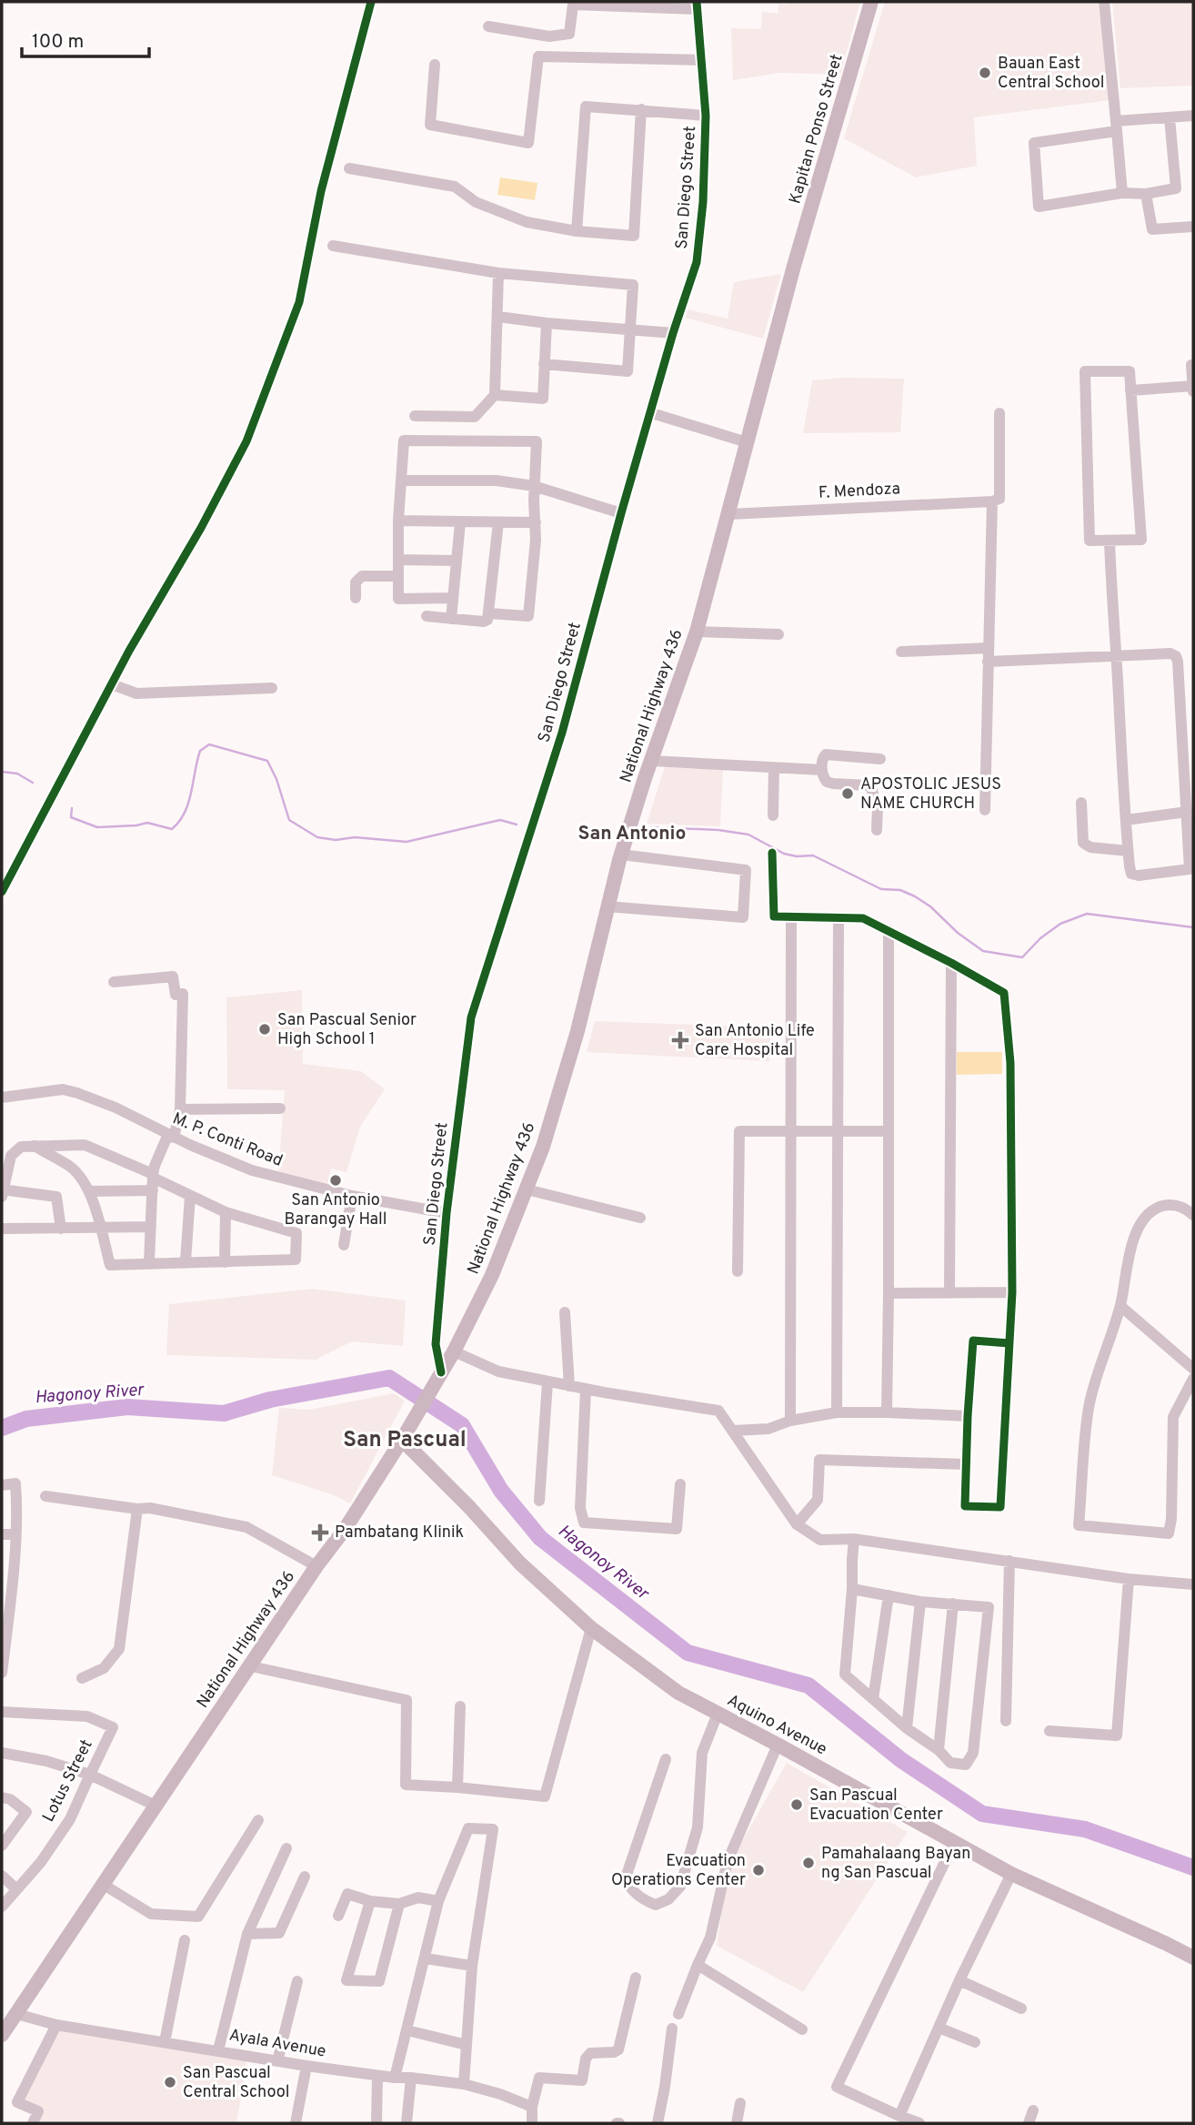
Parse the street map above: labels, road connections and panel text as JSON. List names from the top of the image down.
{
  "streets": {
    "main road": ["Kapitan Ponso Street", "National Highway 436", "Aquino Avenue"],
    "street": [
      "San Diego Street",
      "F. Mendoza",
      "M. P. Conti Road",
      "Lotus Street",
      "Ayala Avenue"
    ]
  },
  "crossings": [
    ["Kapitan Ponso Street", "National Highway 436"],
    ["San Diego Street", "National Highway 436"],
    ["San Diego Street", "M. P. Conti Road"],
    ["F. Mendoza", "National Highway 436"],
    ["National Highway 436", "Aquino Avenue"],
    ["National Highway 436", "Ayala Avenue"]
  ],
  "districts": ["San Antonio", "San Pascual"],
  "water": ["Hagonoy River"],
  "places": {
    "other": [
      "Bauan East Central School",
      "APOSTOLIC JESUS NAME CHURCH",
      "San Pascual Senior High School 1",
      "San Antonio Barangay Hall",
      "San Pascual Evacuation Center",
      "Pamahalaang Bayan ng San Pascual",
      "Evacuation Operations Center",
      "San Pascual Central School"
    ],
    "health": ["San Antonio Life Care Hospital", "Pambatang Klinik"]
  },
  "scale_bar": "100 m"
}
